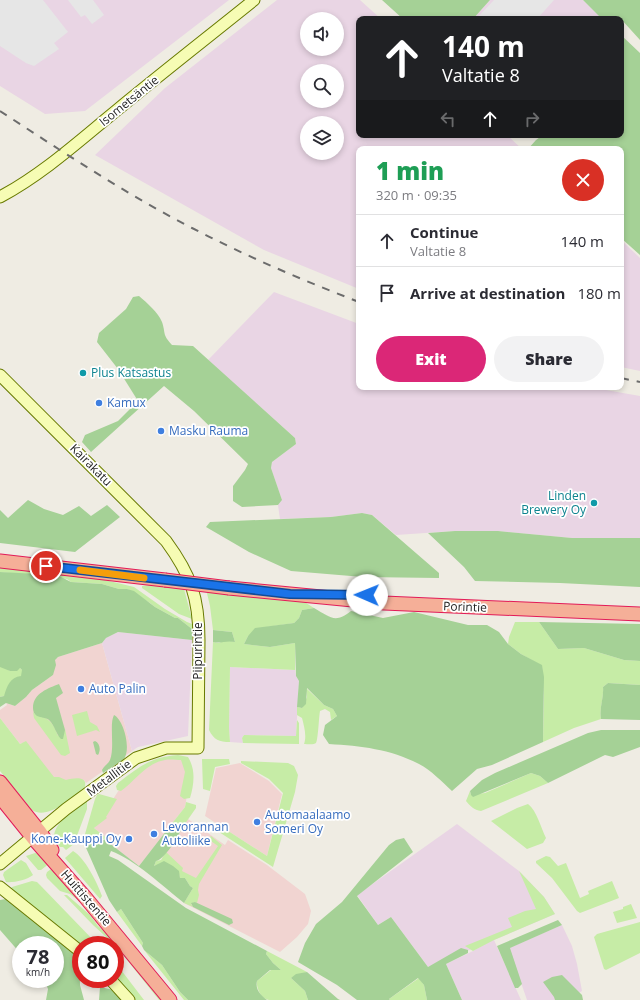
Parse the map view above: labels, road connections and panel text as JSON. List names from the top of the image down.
{
  "streets": {
    "highway": ["Porintie", "Huittistentie"],
    "main road": [
      "Isometsäntie",
      "Kairakatu",
      "Piipurintie",
      "Metallitie"
    ]
  },
  "crossings": [
    ["Kairakatu", "Piipurintie"],
    ["Piipurintie", "Metallitie"],
    ["Metallitie", "Huittistentie"]
  ],
  "places": [
    "Plus Katsastus",
    "Kamux",
    "Masku Rauma",
    "Linden Brewery Oy",
    "Auto Palin",
    "Automaalaamo Someri Oy",
    "Levorannan Autoliike",
    "Kone-Kauppi Oy"
  ],
  "page": {
    "turn": ["140 m", "Valtatie 8"],
    "heading": ["1 min", "320 m · 09:35"],
    "list": [
      {
        "name": "Continue",
        "note": "Valtatie 8",
        "value": "140 m"
      },
      {
        "name": "Arrive at destination",
        "value": "180 m"
      }
    ],
    "buttons": ["Exit", "Share"],
    "speed": "78 km/h",
    "limit": "80"
  }
}
